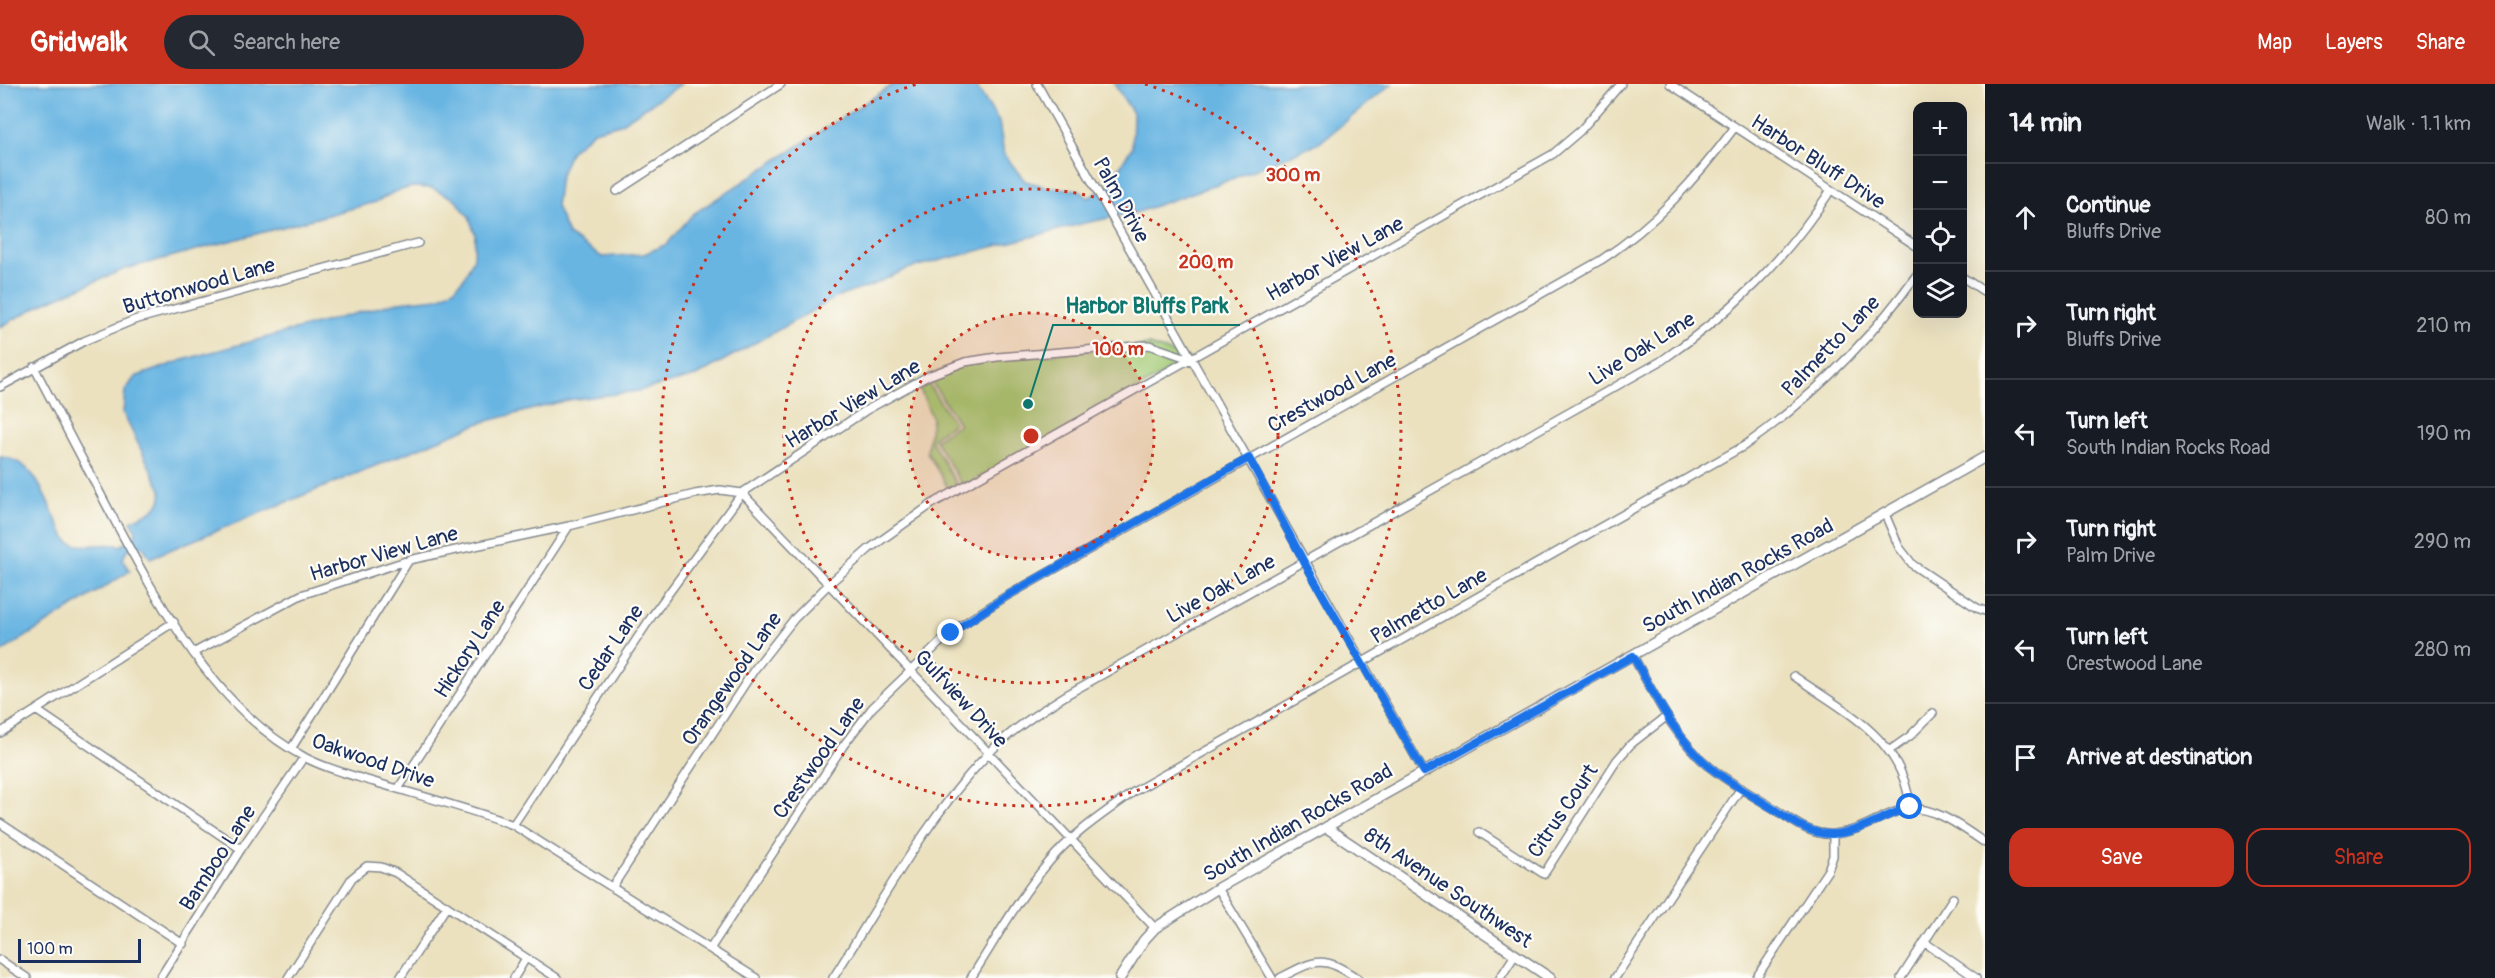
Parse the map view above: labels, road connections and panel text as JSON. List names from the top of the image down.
{
  "streets": {
    "street": [
      "Harbor Bluff Drive",
      "Palm Drive",
      "Harbor View Lane",
      "Buttonwood Lane",
      "Palmetto Lane",
      "Live Oak Lane",
      "Crestwood Lane",
      "South Indian Rocks Road",
      "Cedar Lane",
      "Hickory Lane",
      "Orangewood Lane",
      "Gulfview Drive",
      "Oakwood Drive",
      "Citrus Court",
      "Bamboo Lane",
      "8th Avenue Southwest"
    ]
  },
  "crossings": [
    ["Harbor Bluff Drive", "Live Oak Lane"],
    ["Harbor Bluff Drive", "Crestwood Lane"],
    ["Palm Drive", "Harbor View Lane"],
    ["Palm Drive", "Palmetto Lane"],
    ["Palm Drive", "Live Oak Lane"],
    ["Palm Drive", "Crestwood Lane"],
    ["Palm Drive", "South Indian Rocks Road"],
    ["Palm Drive", "Orangewood Lane"],
    ["Harbor View Lane", "Cedar Lane"],
    ["Harbor View Lane", "Hickory Lane"],
    ["Harbor View Lane", "Orangewood Lane"],
    ["Harbor View Lane", "Gulfview Drive"],
    ["Harbor View Lane", "Oakwood Drive"],
    ["Buttonwood Lane", "Oakwood Drive"],
    ["Palmetto Lane", "Gulfview Drive"],
    ["Live Oak Lane", "Gulfview Drive"],
    ["Crestwood Lane", "Gulfview Drive"],
    ["Crestwood Lane", "Oakwood Drive"],
    ["South Indian Rocks Road", "Gulfview Drive"],
    ["South Indian Rocks Road", "8th Avenue Southwest"],
    ["Cedar Lane", "Gulfview Drive"],
    ["Cedar Lane", "Oakwood Drive"],
    ["Hickory Lane", "Oakwood Drive"],
    ["Orangewood Lane", "Gulfview Drive"],
    ["Orangewood Lane", "Oakwood Drive"],
    ["Oakwood Drive", "Bamboo Lane"]
  ],
  "places": ["Harbor Bluffs Park"],
  "scale_bar": "100 m",
  "page": {
    "header": "Gridwalk",
    "search": "Search here",
    "nav": ["Map", "Layers", "Share"],
    "heading": ["14 min", "Walk · 1.1 km"],
    "map_buttons": ["+", "−"],
    "list": [
      ["Continue", "Bluffs Drive", "80 m"],
      ["Turn right", "Bluffs Drive", "210 m"],
      ["Turn left", "South Indian Rocks Road", "190 m"],
      ["Turn right", "Palm Drive", "290 m"],
      ["Turn left", "Crestwood Lane", "280 m"],
      "Arrive at destination"
    ],
    "buttons": ["Save", "Share"],
    "scale": "100 m"
  },
  "rings": ["300 m", "200 m", "100 m"]
}
